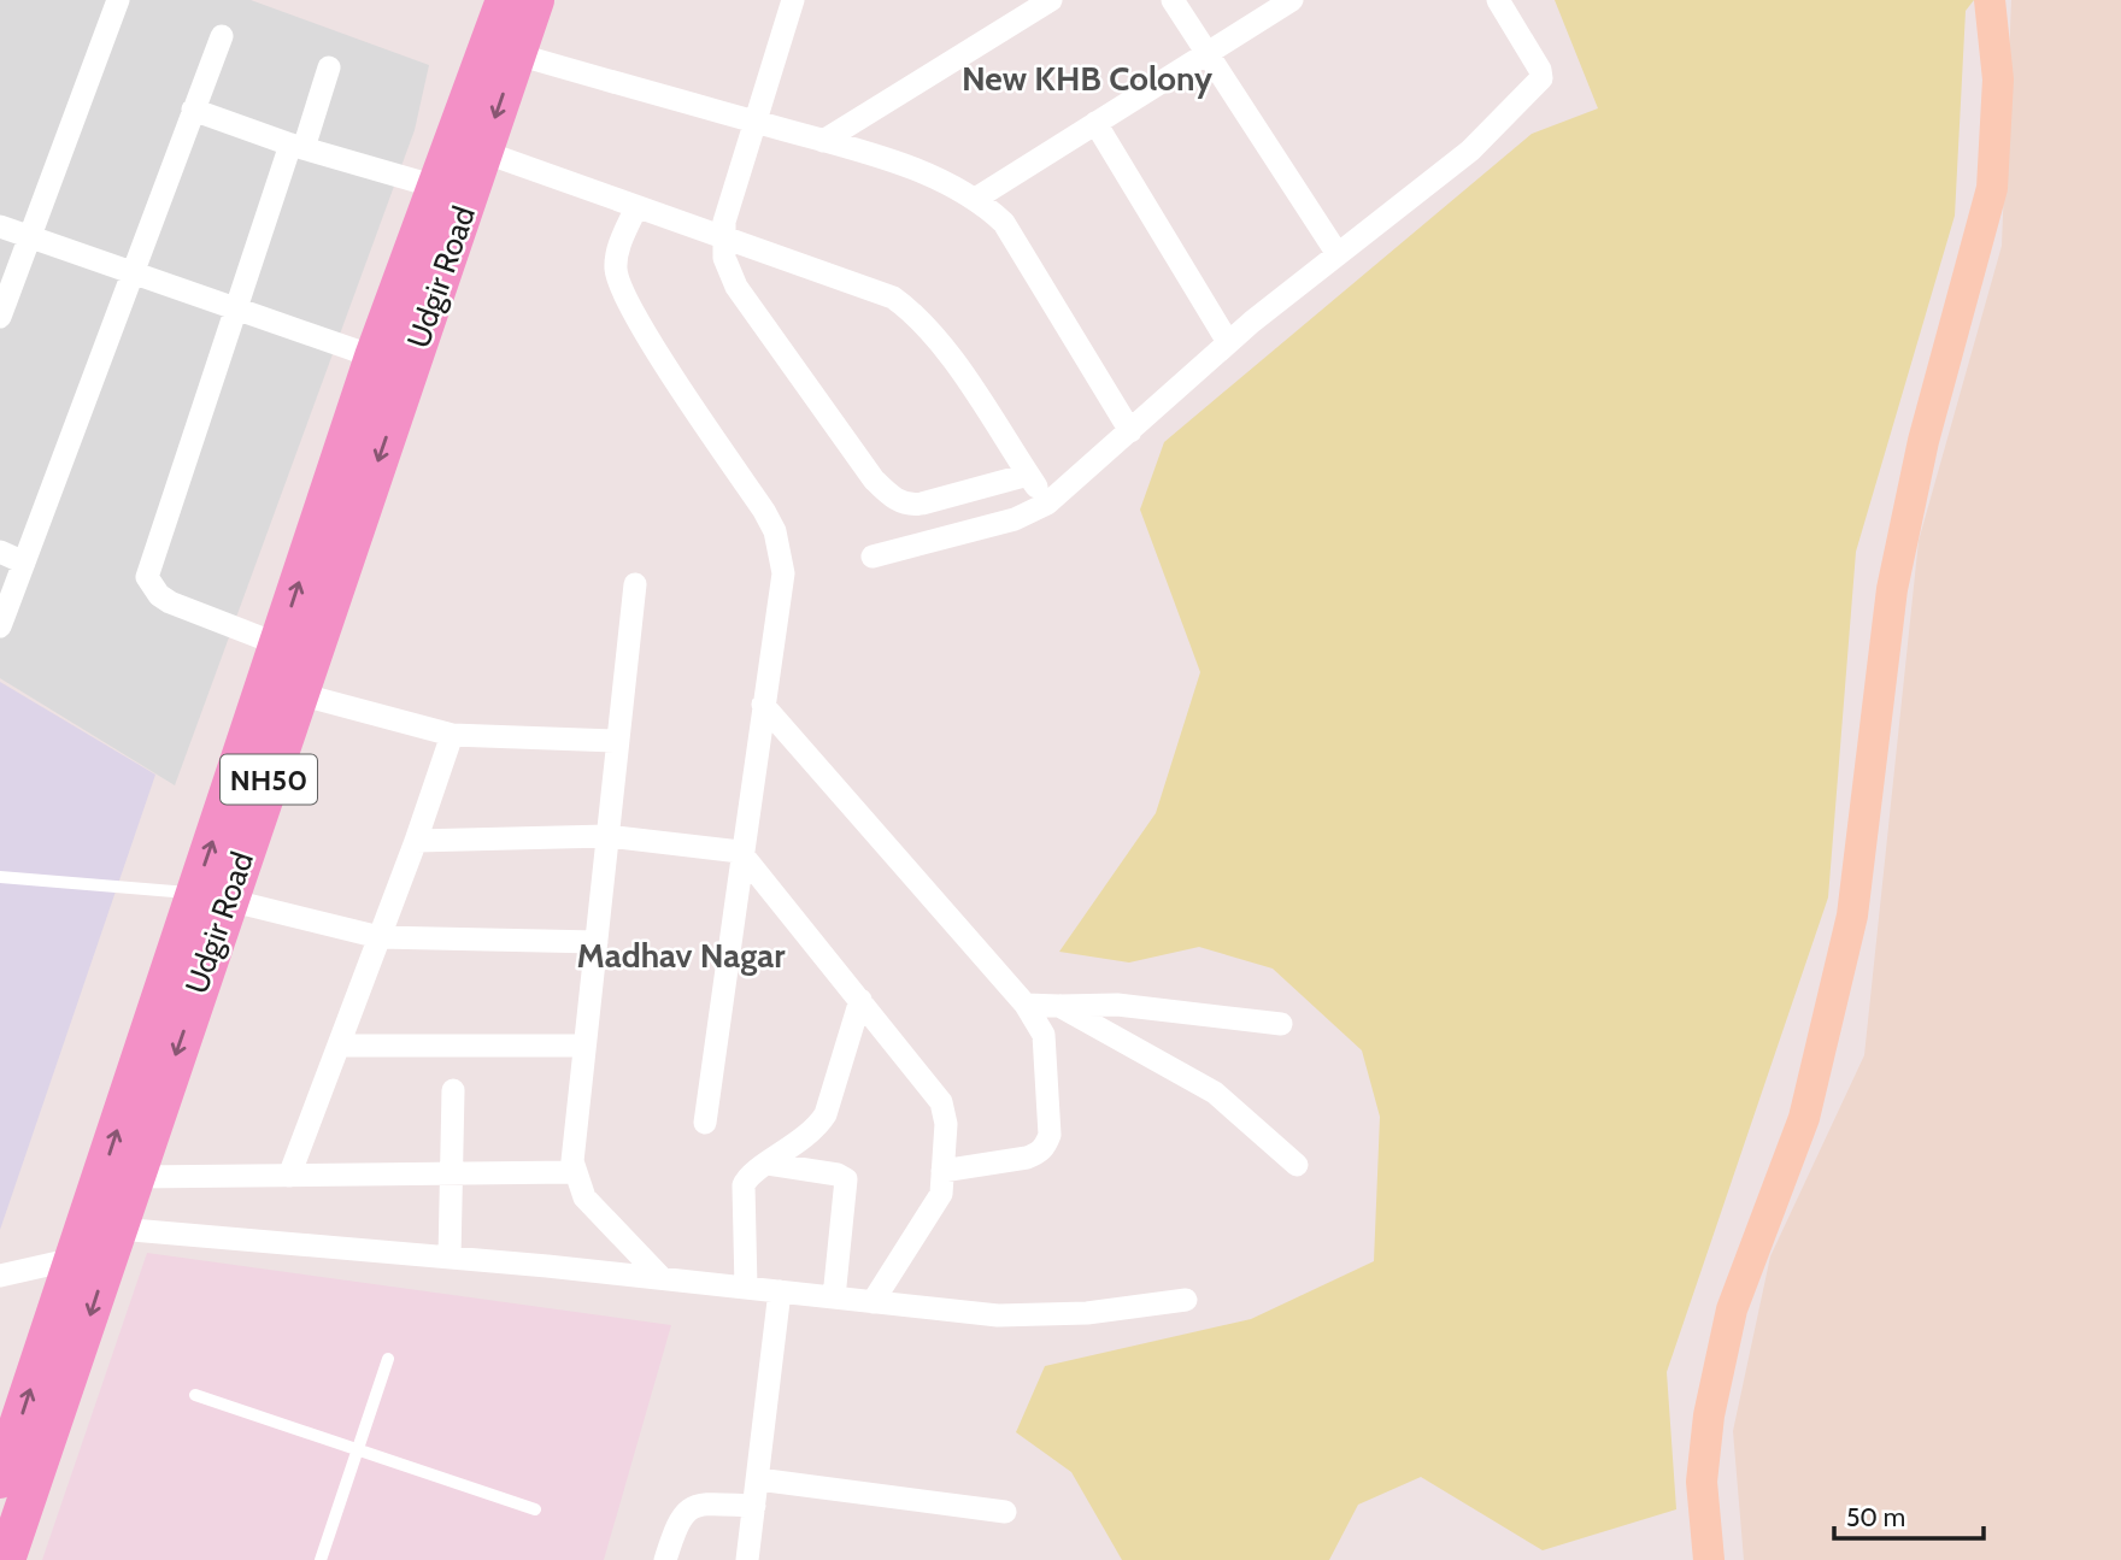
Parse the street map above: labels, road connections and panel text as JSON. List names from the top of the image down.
{
  "streets": {
    "highway": ["Udgir Road", "NH50"]
  },
  "districts": ["New KHB Colony", "Madhav Nagar"],
  "scale_bar": "50 m"
}
